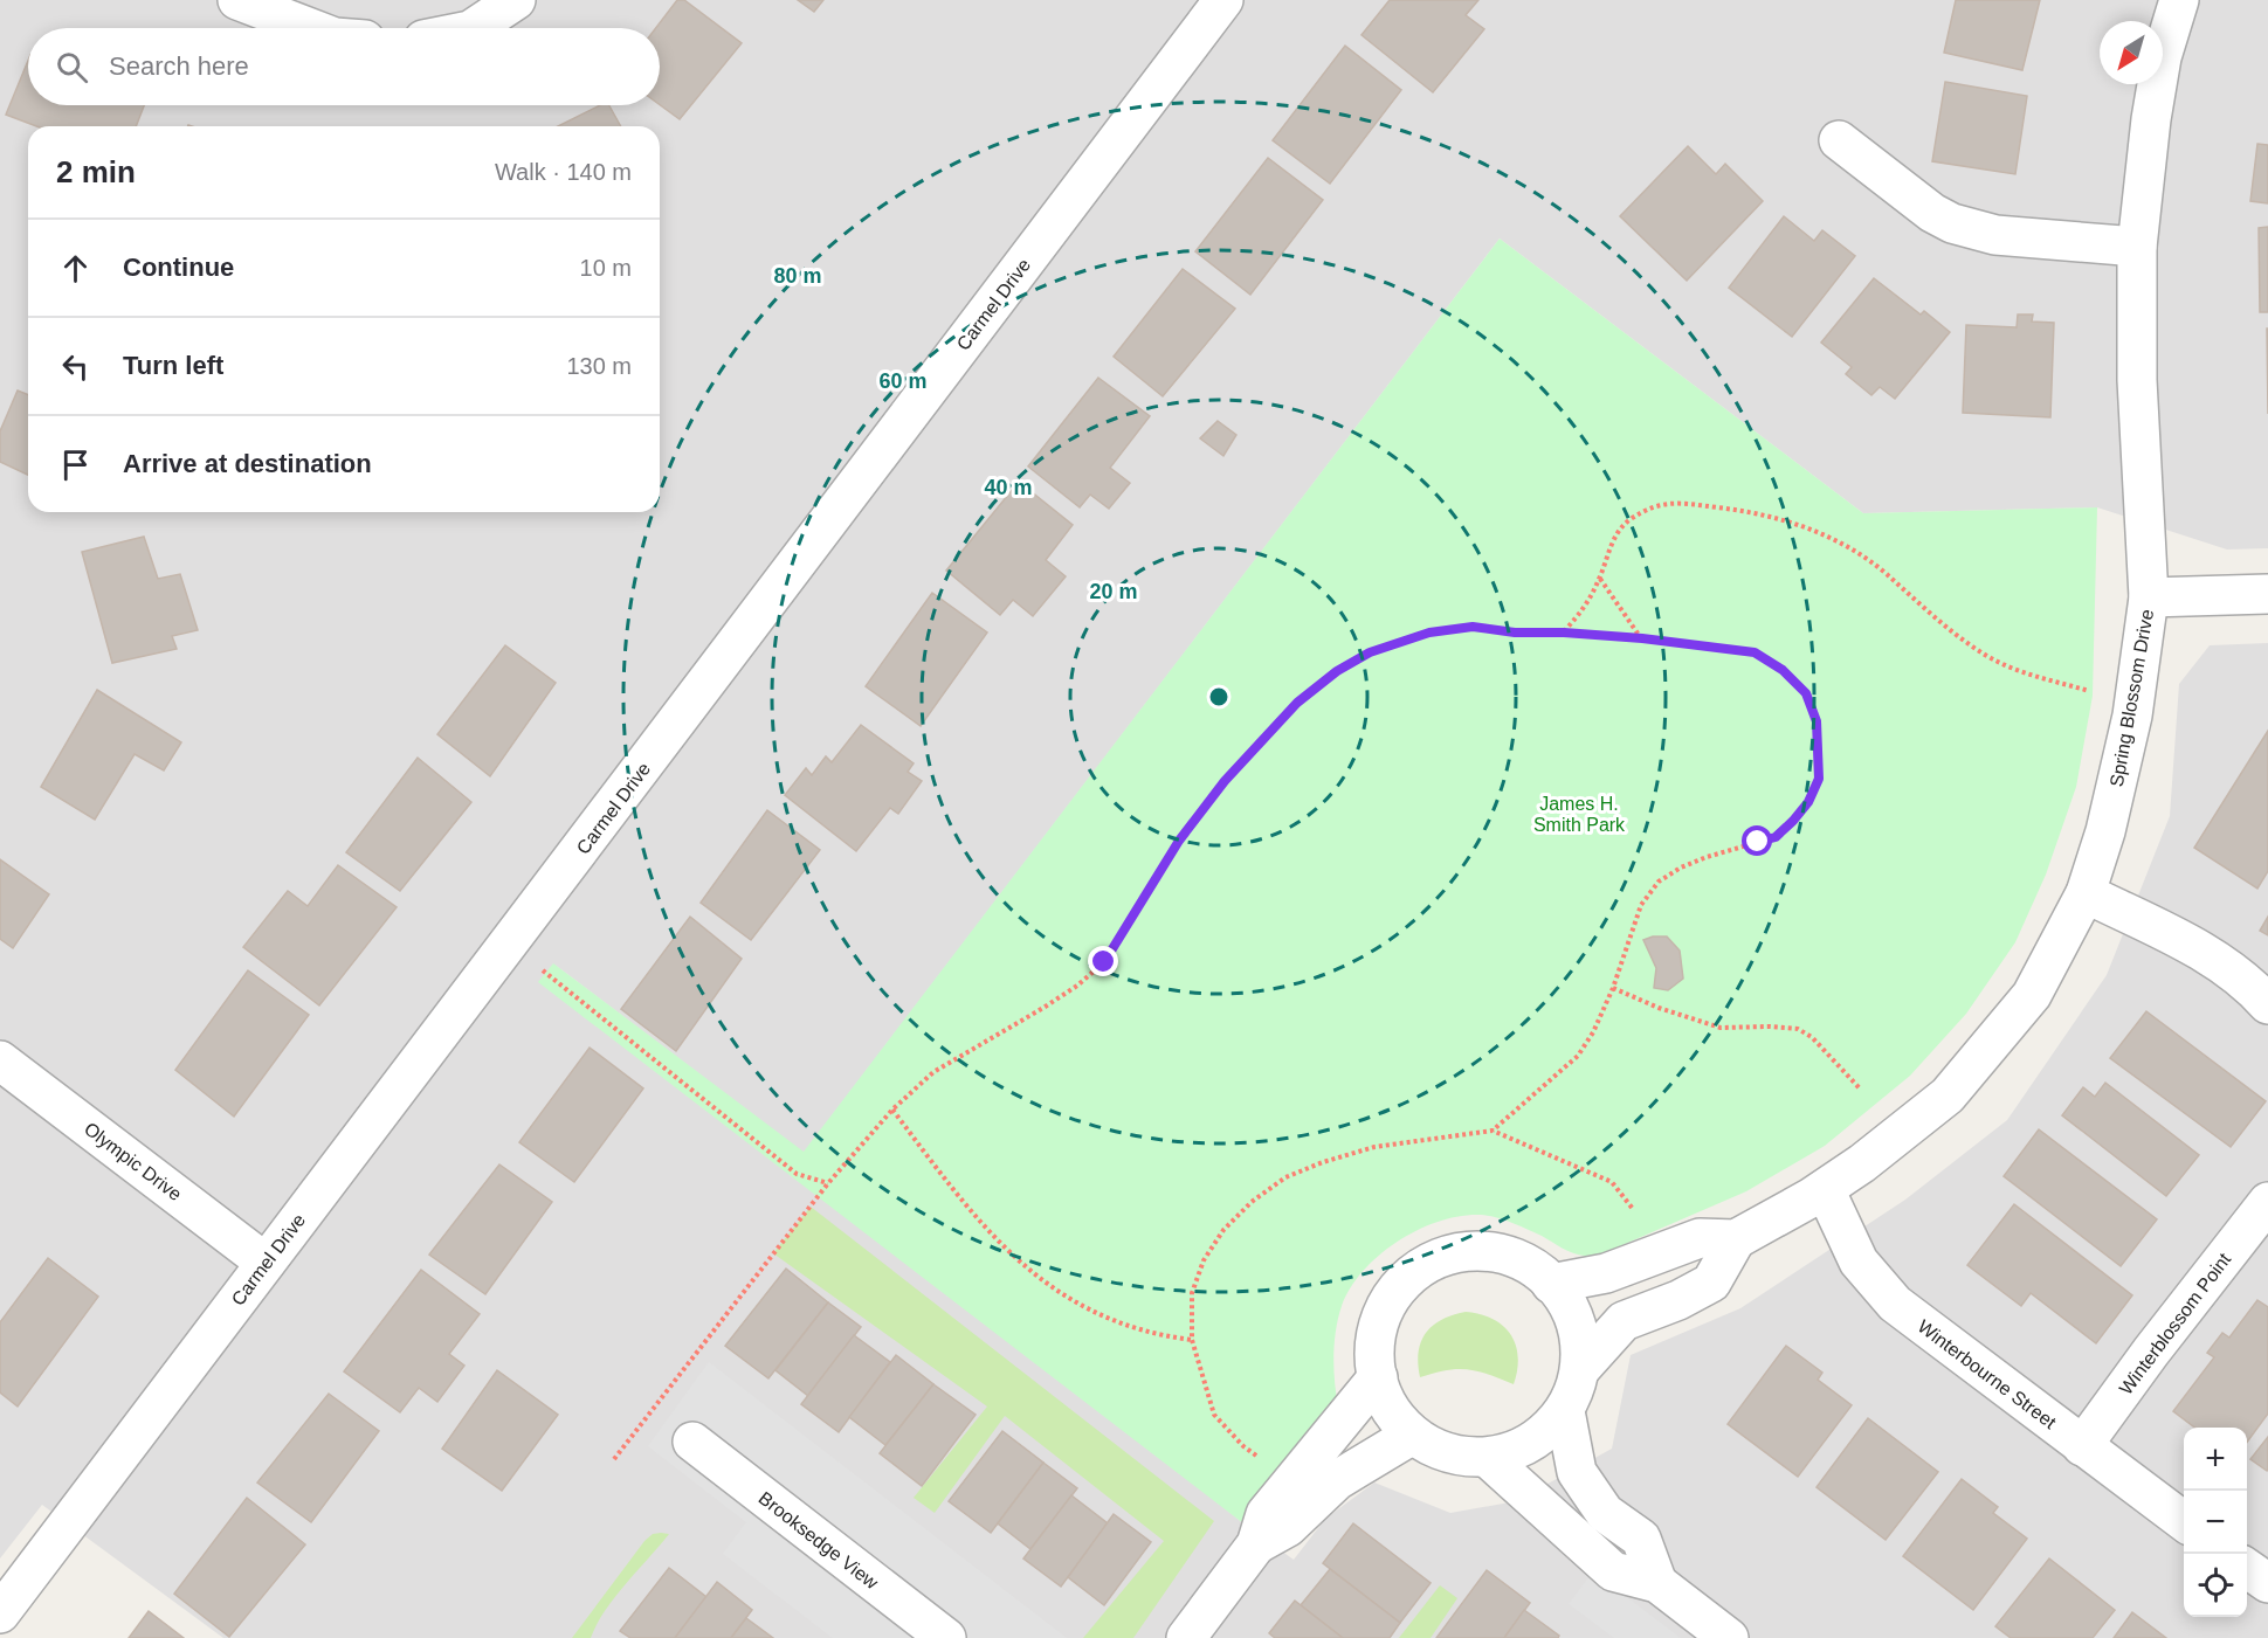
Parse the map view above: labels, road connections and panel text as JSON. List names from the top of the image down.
{
  "streets": {
    "street": [
      "Carmel Drive",
      "Spring Blossom Drive",
      "Olympic Drive",
      "Winterblossom Point",
      "Winterbourne Street",
      "Brooksedge View"
    ]
  },
  "crossings": [
    ["Carmel Drive", "Olympic Drive"],
    ["Spring Blossom Drive", "Winterbourne Street"],
    ["Winterblossom Point", "Winterbourne Street"]
  ],
  "parks": ["James H. Smith Park"],
  "north": "bottom left",
  "page": {
    "search": "Search here",
    "heading": ["2 min", "Walk · 140 m"],
    "list": [
      ["Continue", "10 m"],
      ["Turn left", "130 m"],
      "Arrive at destination"
    ],
    "map_buttons": ["+", "−"]
  },
  "rings": [
    "80 m",
    "60 m",
    "40 m",
    "20 m"
  ]
}
